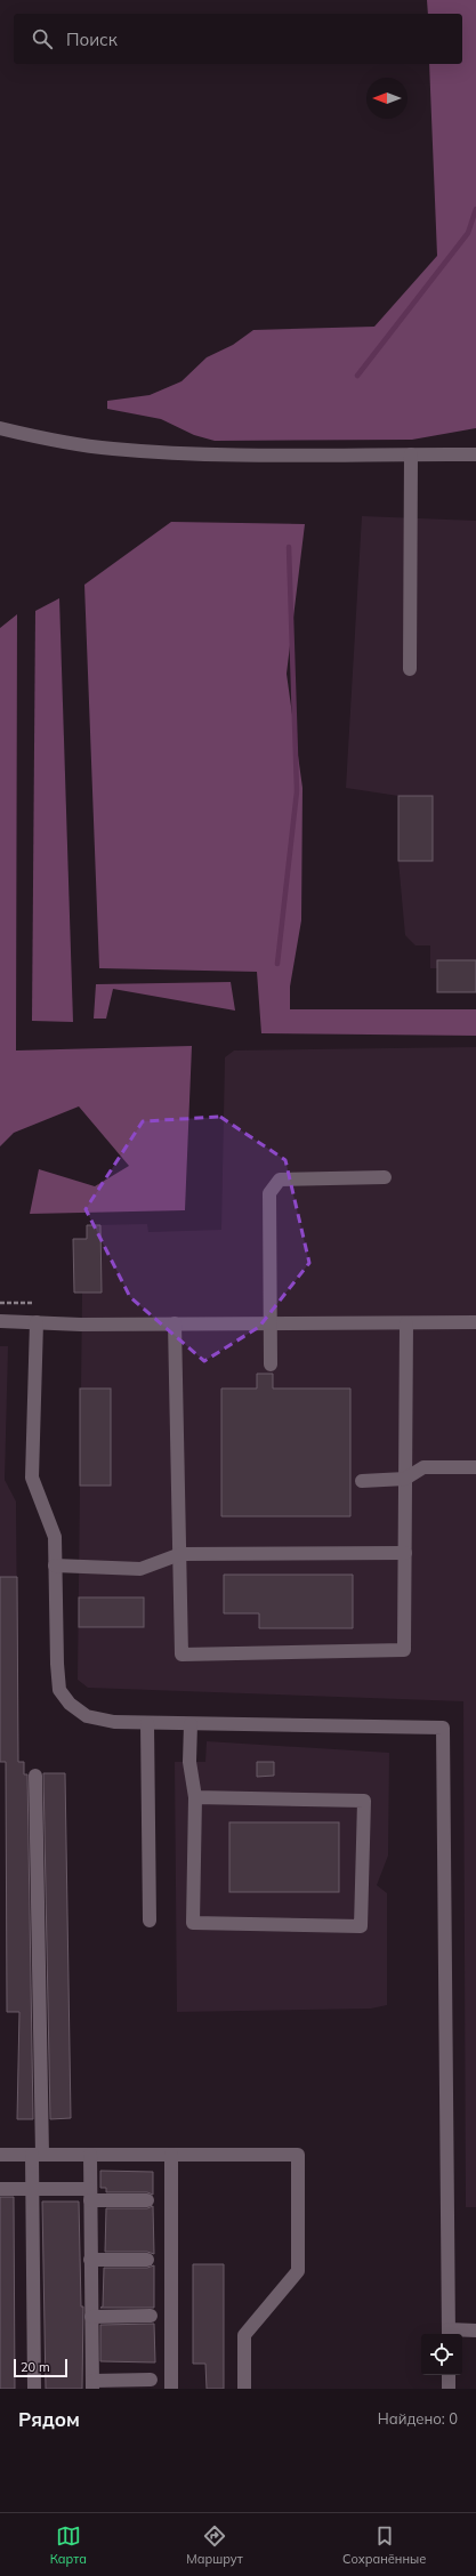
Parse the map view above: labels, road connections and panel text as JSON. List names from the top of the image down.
{
  "scale_bar": "20 m",
  "north": "left",
  "page": {
    "search": "Поиск",
    "scale": "20 m",
    "heading": ["Рядом", "Найдено: 0"],
    "nav": ["Карта", "Маршрут", "Сохранённые"]
  }
}
